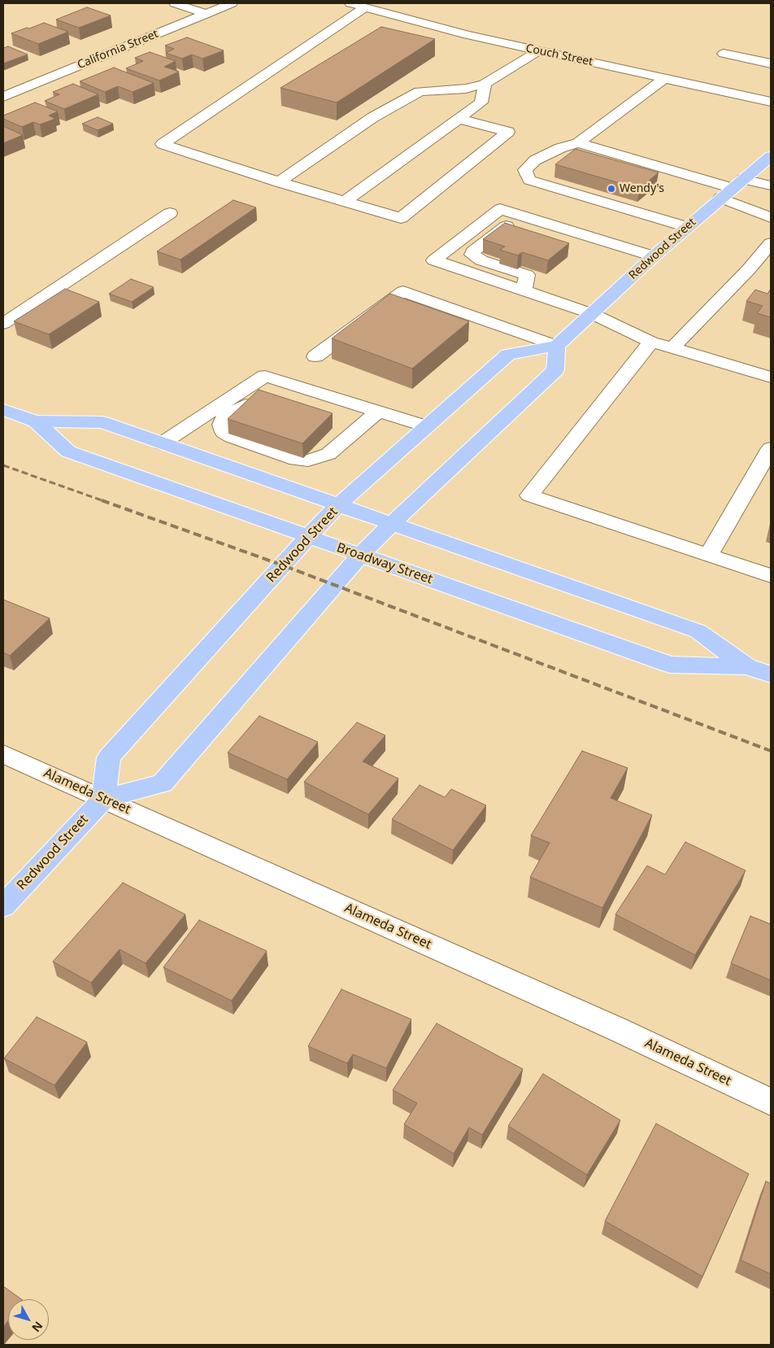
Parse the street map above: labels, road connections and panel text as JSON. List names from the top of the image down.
{
  "streets": {
    "main road": ["Redwood Street", "Broadway Street"],
    "street": ["California Street", "Couch Street", "Alameda Street"]
  },
  "crossings": [
    ["Redwood Street", "Broadway Street"],
    ["Redwood Street", "Alameda Street"]
  ],
  "places": ["Wendy's"],
  "north": "bottom right"
}
